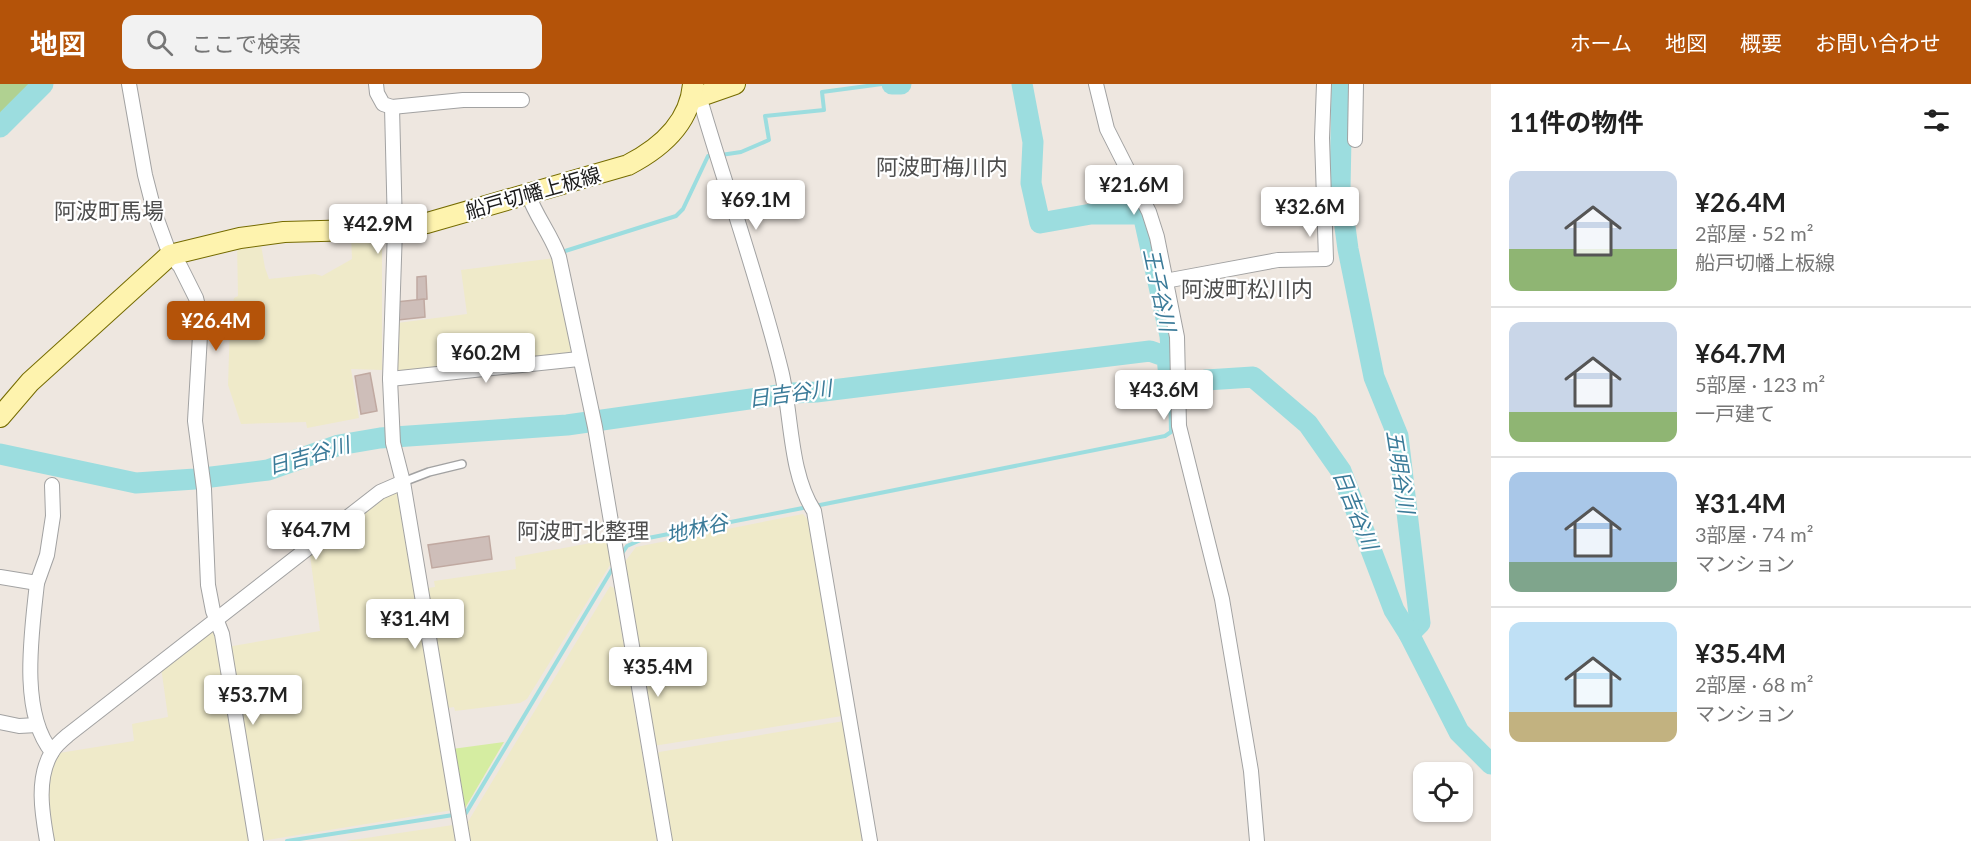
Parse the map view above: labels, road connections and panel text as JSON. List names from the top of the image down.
{
  "streets": {
    "main road": ["船戸切幡上板線"]
  },
  "districts": [
    "阿波町梅川内",
    "阿波町馬場",
    "阿波町松川内",
    "阿波町北整理"
  ],
  "water": [
    "王子谷川",
    "日吉谷川",
    "五明谷川",
    "地林谷"
  ],
  "page": {
    "header": "地図",
    "search": "ここで検索",
    "nav": [
      "ホーム",
      "地図",
      "概要",
      "お問い合わせ"
    ],
    "heading": "11件の物件",
    "list": [
      {
        "name": "¥26.4M",
        "note": "2部屋 · 52 m² · 船戸切幡上板線"
      },
      {
        "name": "¥64.7M",
        "note": "5部屋 · 123 m² · 一戸建て"
      },
      {
        "name": "¥31.4M",
        "note": "3部屋 · 74 m² · マンション"
      },
      {
        "name": "¥35.4M",
        "note": "2部屋 · 68 m² · マンション"
      }
    ],
    "price": [
      "¥21.6M",
      "¥69.1M",
      "¥32.6M",
      "¥42.9M",
      "¥26.4M",
      "¥60.2M",
      "¥43.6M",
      "¥64.7M",
      "¥31.4M",
      "¥35.4M",
      "¥53.7M"
    ]
  }
}
